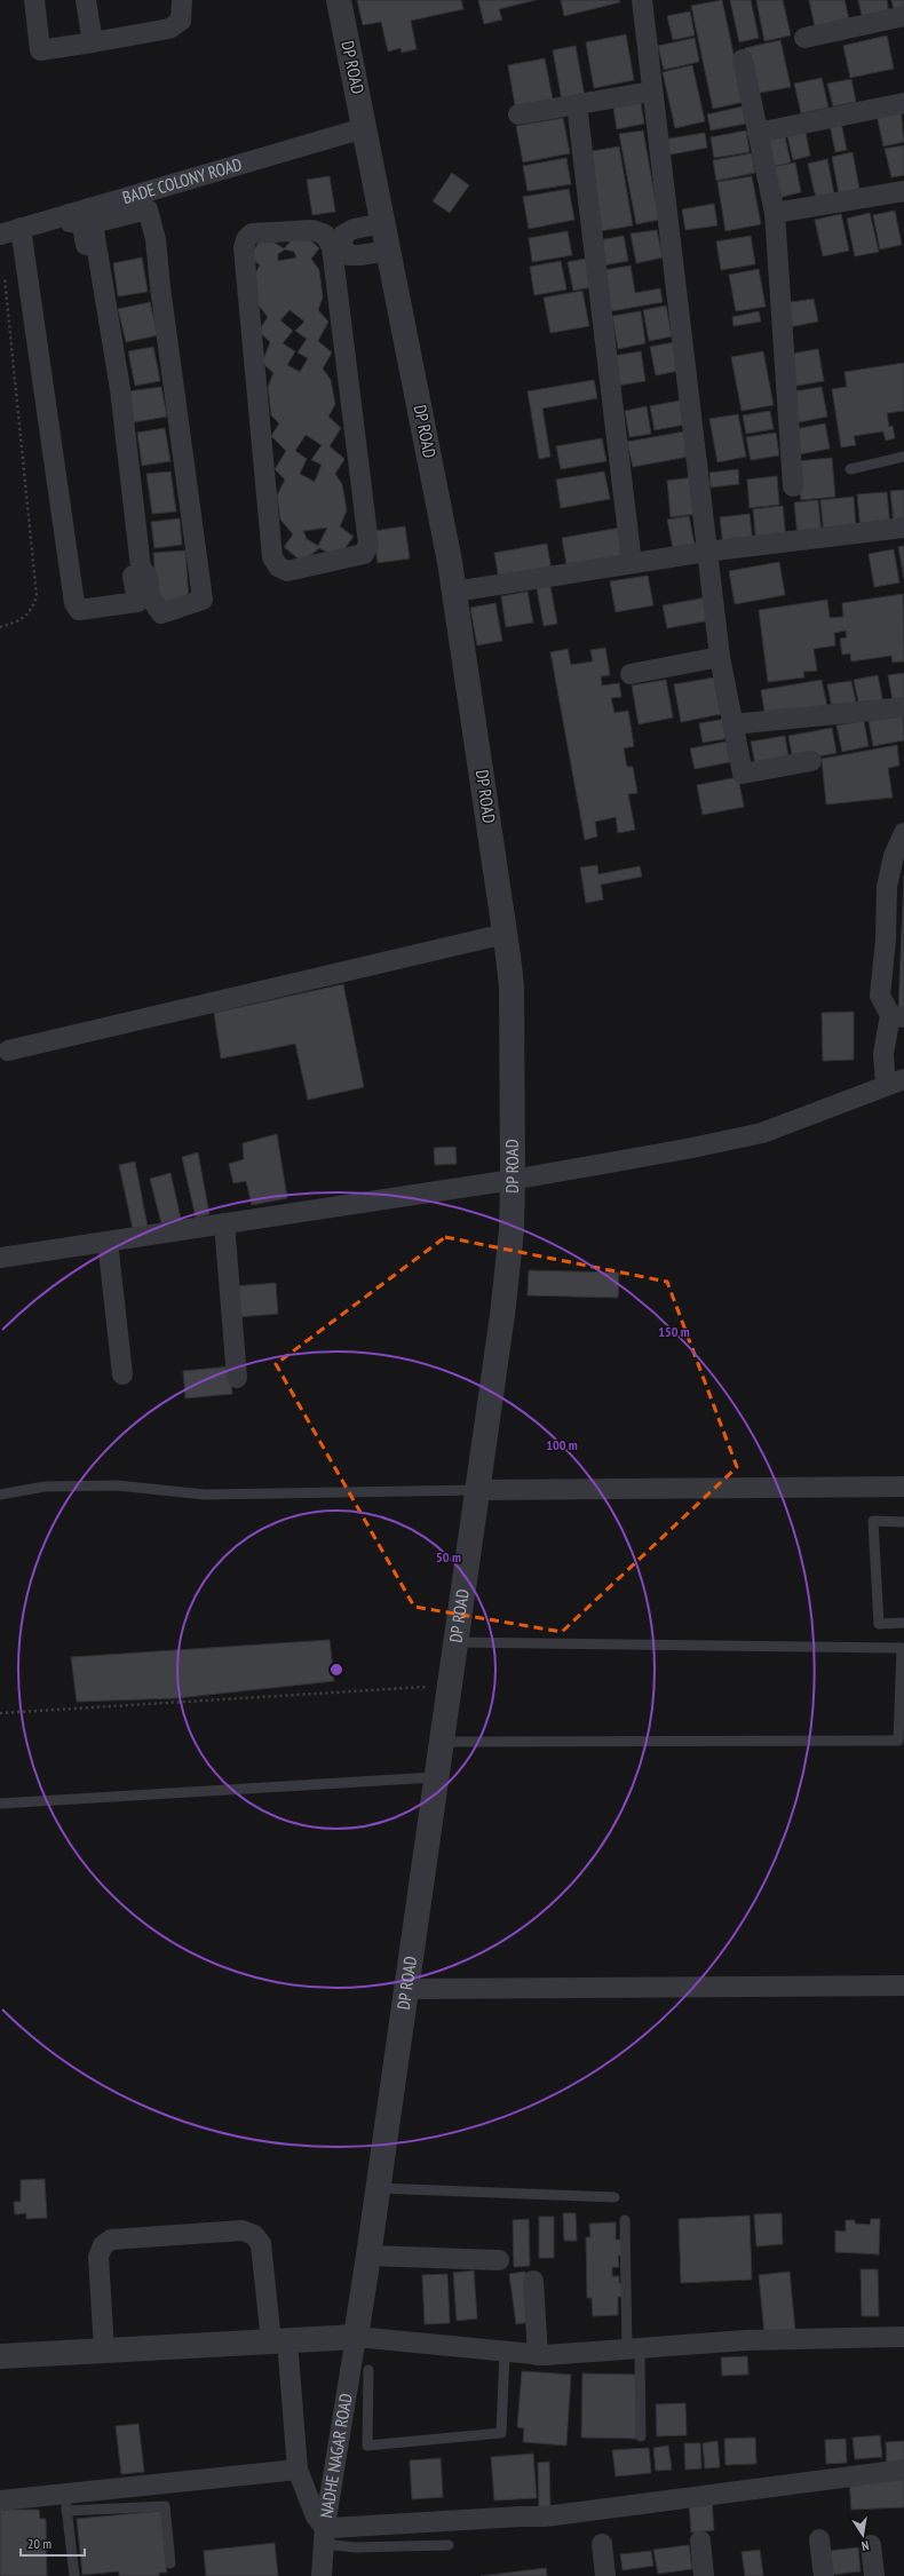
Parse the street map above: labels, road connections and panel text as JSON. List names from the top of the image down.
{
  "streets": {
    "street": ["DP ROAD", "BADE COLONY ROAD", "NADHE NAGAR ROAD"]
  },
  "crossings": [
    ["DP ROAD", "BADE COLONY ROAD"],
    ["DP ROAD", "NADHE NAGAR ROAD"]
  ],
  "scale_bar": "20 m",
  "north": "bottom",
  "rings": ["150 m", "100 m", "50 m"]
}
